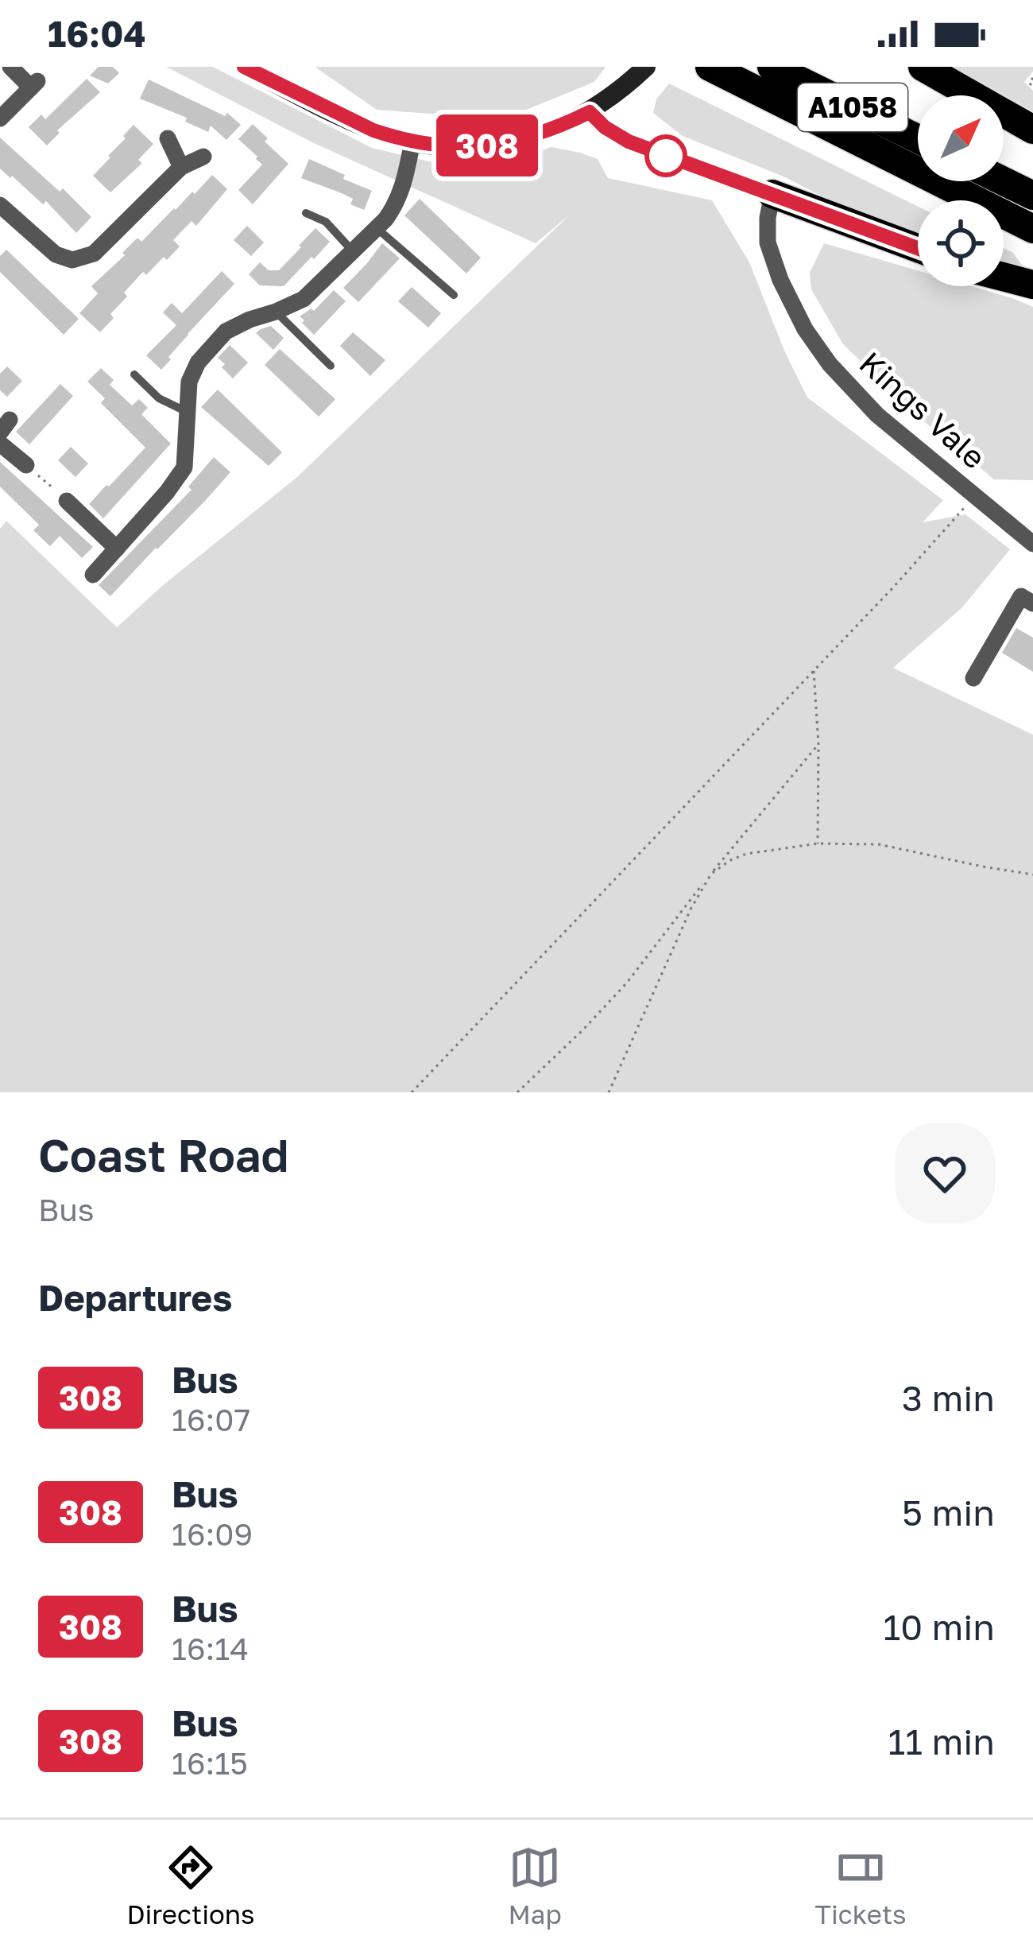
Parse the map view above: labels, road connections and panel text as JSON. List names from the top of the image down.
{
  "streets": {
    "highway": ["A1058"],
    "street": ["Kings Vale"]
  },
  "lines": ["bus line 308"],
  "north": "top right",
  "page": {
    "status": "16:04",
    "on_map": "308",
    "heading": [
      ["Coast Road", "Bus"],
      "Departures"
    ],
    "list": [
      {
        "mark": "308",
        "name": "Bus",
        "note": "16:07",
        "value": "3 min"
      },
      {
        "mark": "308",
        "name": "Bus",
        "note": "16:09",
        "value": "5 min"
      },
      {
        "mark": "308",
        "name": "Bus",
        "note": "16:14",
        "value": "10 min"
      },
      {
        "mark": "308",
        "name": "Bus",
        "note": "16:15",
        "value": "11 min"
      }
    ],
    "tabs": ["Directions", "Map", "Tickets"]
  }
}
